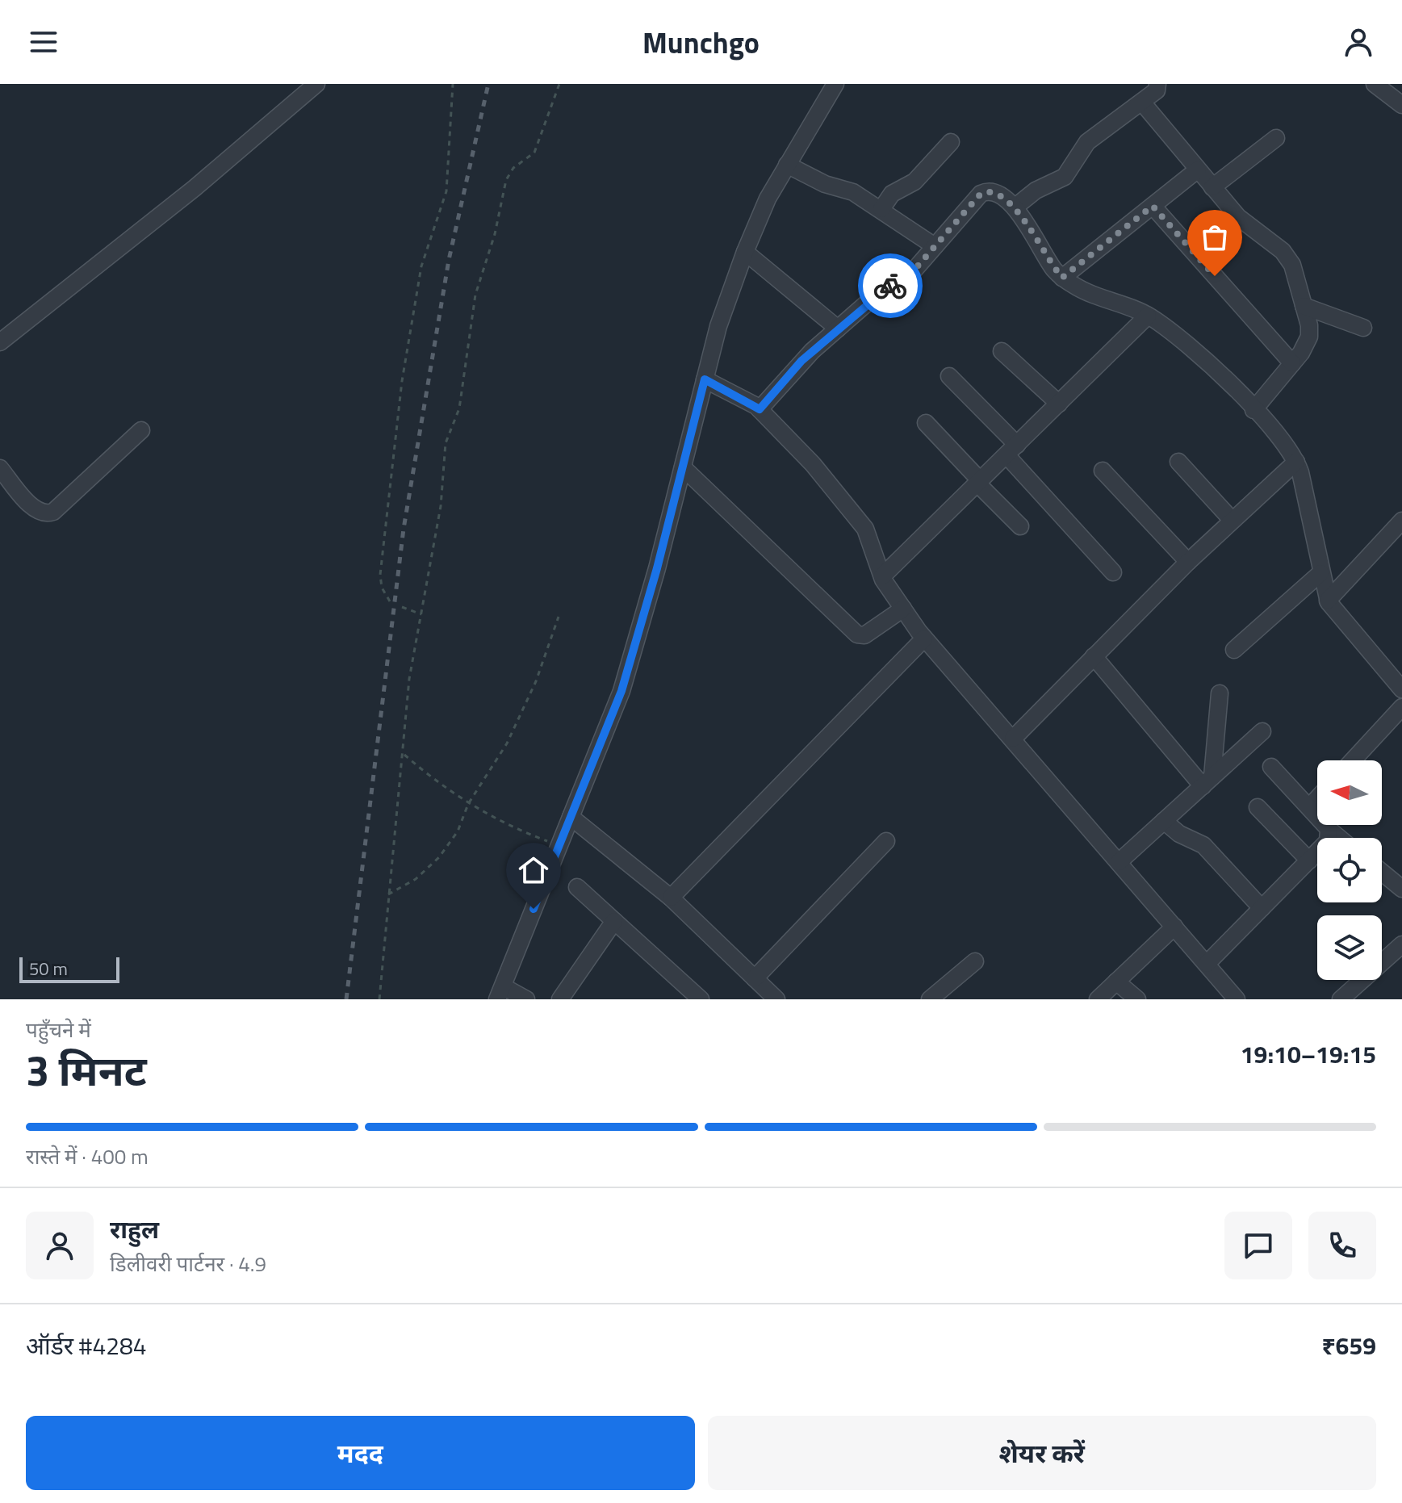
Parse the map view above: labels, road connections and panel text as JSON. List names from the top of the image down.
{
  "scale_bar": "50 m",
  "north": "left",
  "page": {
    "header": "Munchgo",
    "scale": "50 m",
    "heading": ["3 मिनट", "पहुँचने में", "19:10–19:15"],
    "panel": [
      "राहुल",
      "डिलीवरी पार्टनर · 4.9",
      "ऑर्डर #4284",
      "₹659"
    ],
    "bar": "रास्ते में · 400 m",
    "buttons": ["मदद", "शेयर करें"]
  }
}
